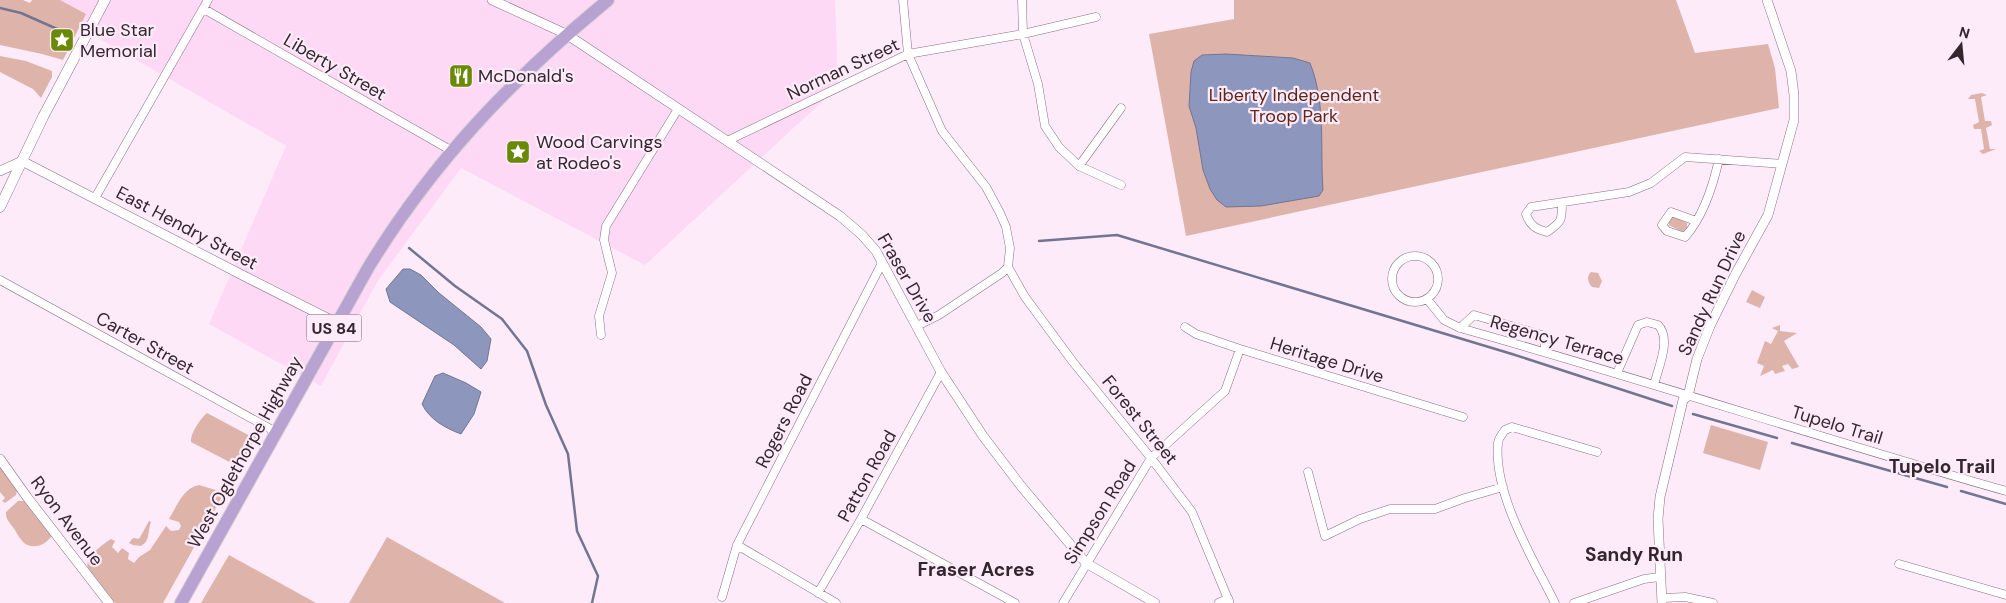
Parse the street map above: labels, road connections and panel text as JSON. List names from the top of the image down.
{
  "streets": {
    "highway": ["US 84", "West Oglethorpe Highway"],
    "street": [
      "Liberty Street",
      "Norman Street",
      "East Hendry Street",
      "Fraser Drive",
      "Sandy Run Drive",
      "Regency Terrace",
      "Carter Street",
      "Heritage Drive",
      "Forest Street",
      "Rogers Road",
      "Tupelo Trail",
      "Patton Road",
      "Simpson Road",
      "Ryon Avenue"
    ]
  },
  "crossings": [
    ["Liberty Street", "West Oglethorpe Highway"],
    ["Norman Street", "Fraser Drive"],
    ["East Hendry Street", "West Oglethorpe Highway"],
    ["Fraser Drive", "Rogers Road"],
    ["Fraser Drive", "West Oglethorpe Highway"],
    ["Fraser Drive", "Patton Road"],
    ["Fraser Drive", "Simpson Road"],
    ["Sandy Run Drive", "Regency Terrace"],
    ["Sandy Run Drive", "Tupelo Trail"],
    ["Regency Terrace", "Tupelo Trail"],
    ["Carter Street", "West Oglethorpe Highway"],
    ["Heritage Drive", "Simpson Road"],
    ["Forest Street", "Simpson Road"]
  ],
  "districts": ["Tupelo Trail", "Sandy Run", "Fraser Acres"],
  "parks": ["Liberty Independent Troop Park"],
  "places": {
    "place": ["Blue Star Memorial", "Wood Carvings at Rodeo's"],
    "restaurant": ["McDonald's"]
  },
  "north": "top"
}
